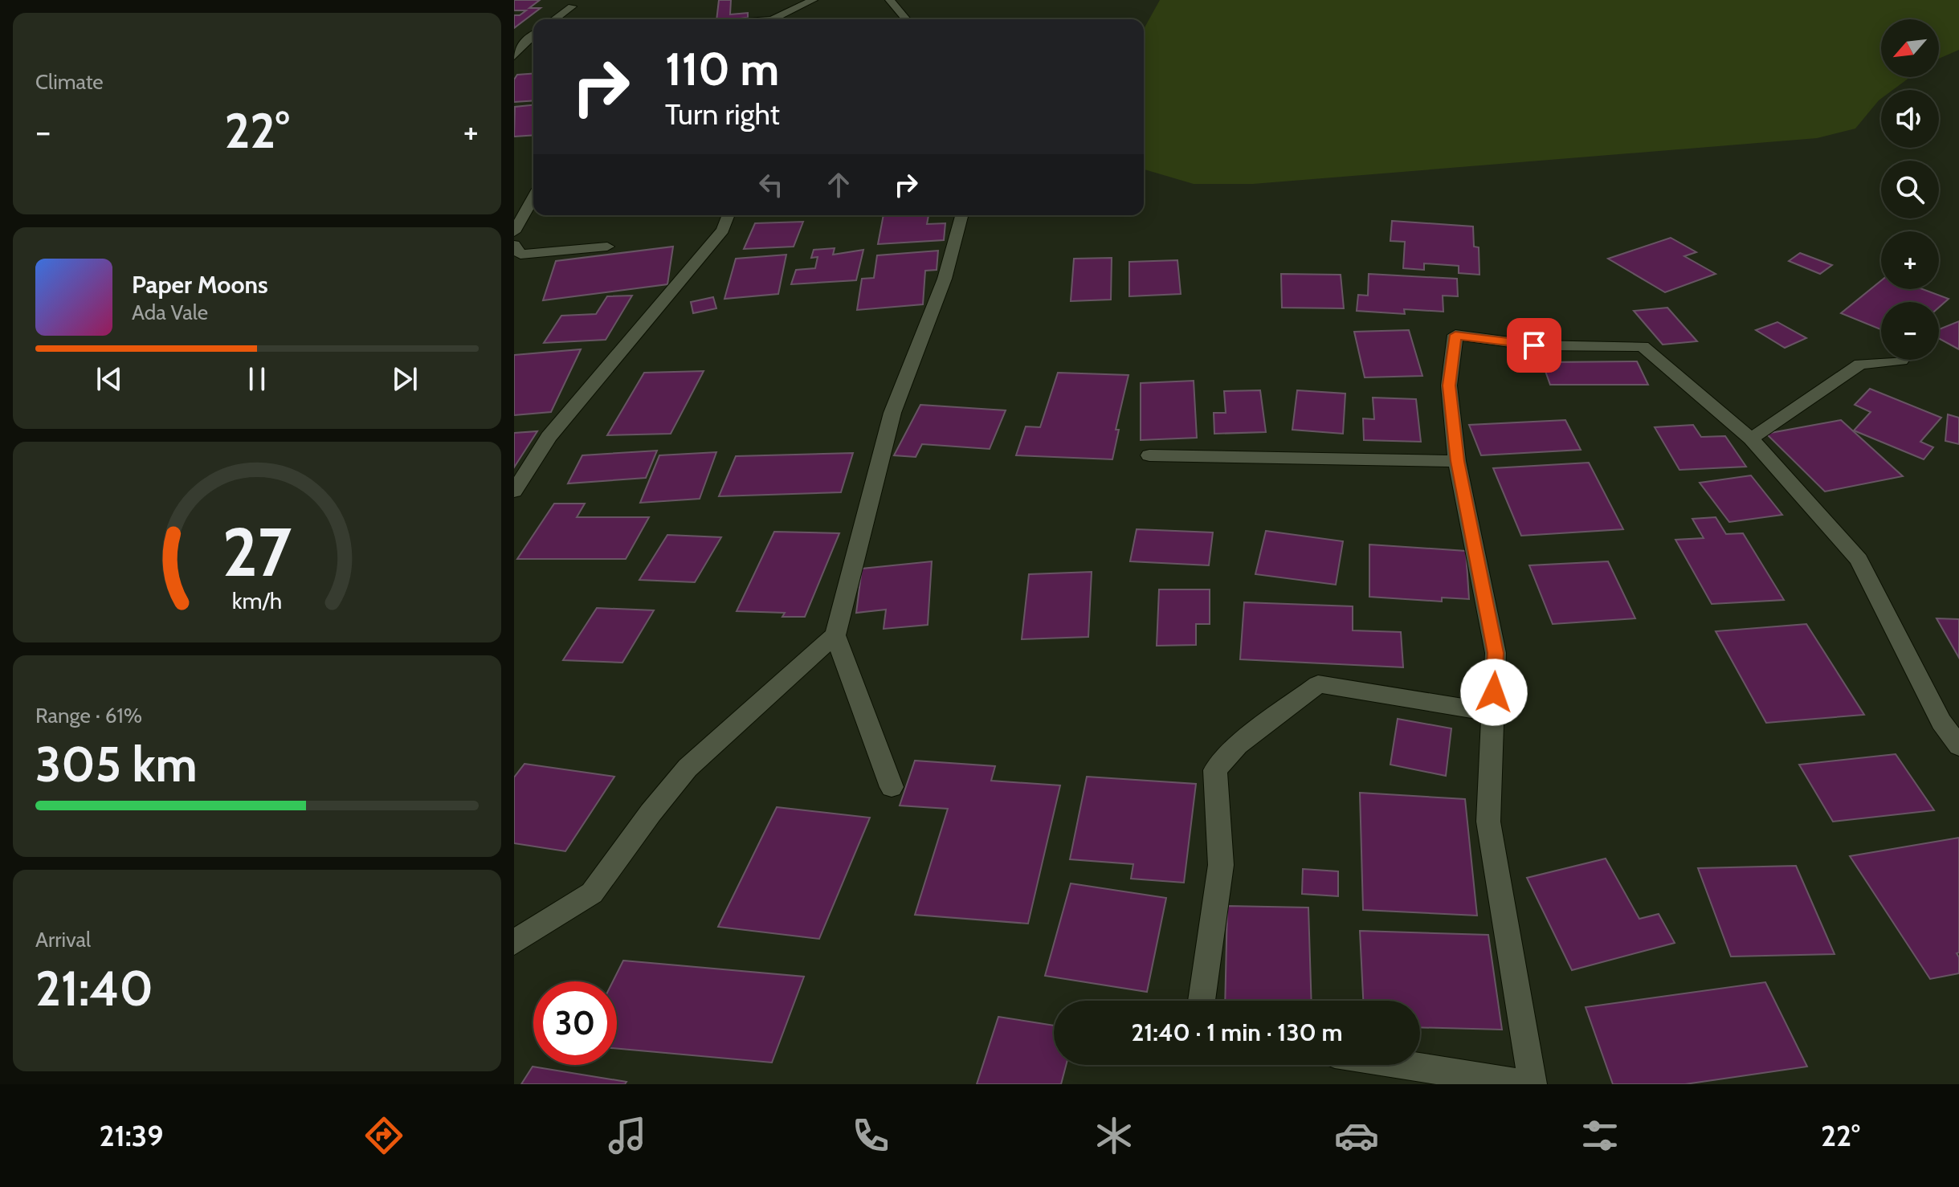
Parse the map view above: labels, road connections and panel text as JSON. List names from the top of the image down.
{
  "north": "bottom left",
  "page": {
    "tile": [
      "Climate",
      ["Range · 61%", "305 km"],
      ["Arrival", "21:40"]
    ],
    "map_buttons": ["+", "−"],
    "turn": ["110 m", "Turn right"],
    "heat": ["−", "22°", "+"],
    "song": ["Paper Moons", "Ada Vale"],
    "limit": "30",
    "trip": "21:40 · 1 min · 130 m",
    "tabs": ["21:39", "22°"],
    "gauge": ["27", "km/h"]
  }
}
